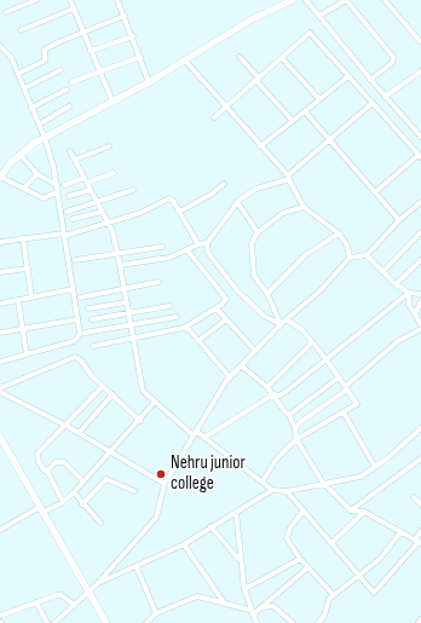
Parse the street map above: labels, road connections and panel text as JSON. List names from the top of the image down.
{
  "places": ["Nehru junior college"]
}
